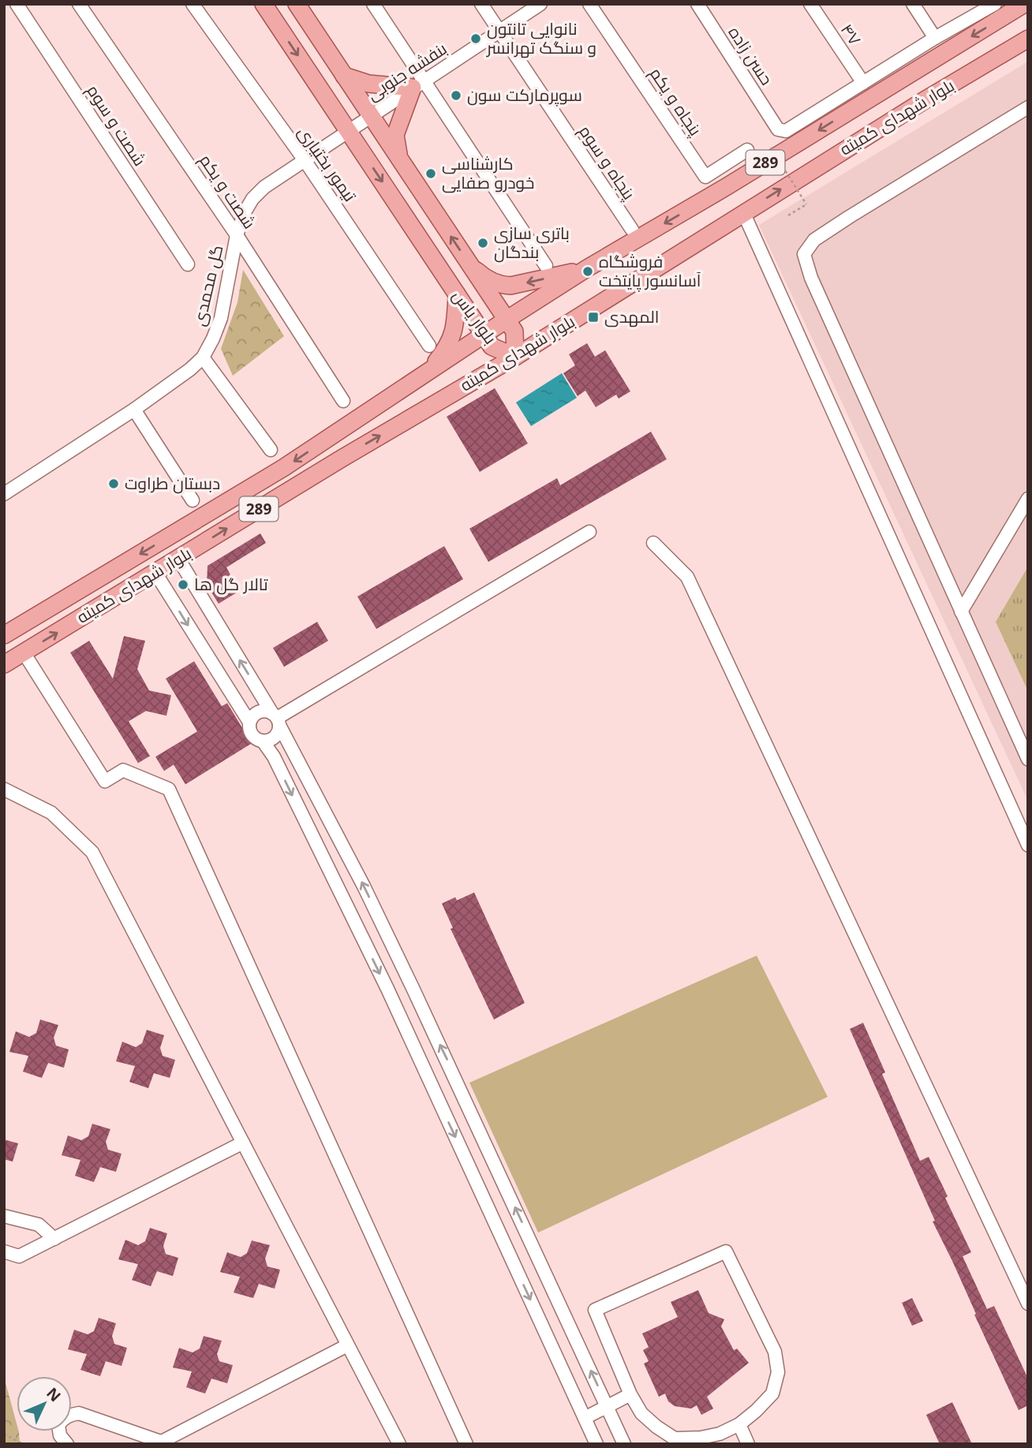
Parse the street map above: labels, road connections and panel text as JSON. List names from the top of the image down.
{
  "streets": {
    "main road": ["بلوار شهدای کمیته", "289", "بلوار یاس"],
    "street": [
      "۴۷",
      "حسن زاده",
      "بنفشه جنوبی",
      "پنجاه و یکم",
      "شصت و سوم",
      "پنجاه و سوم",
      "تیمور بختیاری",
      "شصت و یکم",
      "گل محمدی"
    ]
  },
  "crossings": [
    ["۴۷", "حسن زاده"],
    ["بنفشه جنوبی", "پنجاه و سوم"],
    ["بنفشه جنوبی", "گل محمدی"],
    ["بنفشه جنوبی", "بلوار یاس"],
    ["بلوار شهدای کمیته", "بلوار یاس"],
    ["تیمور بختیاری", "گل محمدی"],
    ["شصت و یکم", "گل محمدی"],
    ["گل محمدی", "بلوار یاس"]
  ],
  "places": {
    "other": [
      "نانوایی تانتون و سنگک تهرانسر",
      "سوپرمارکت سون",
      "کارشناسی خودرو صفایی",
      "باتری سازی بندگان",
      "فروشگاه آسانسور پایتخت",
      "دبستان طراوت",
      "تالار گل ها"
    ],
    "transit": ["المهدی"]
  },
  "north": "top right"
}
